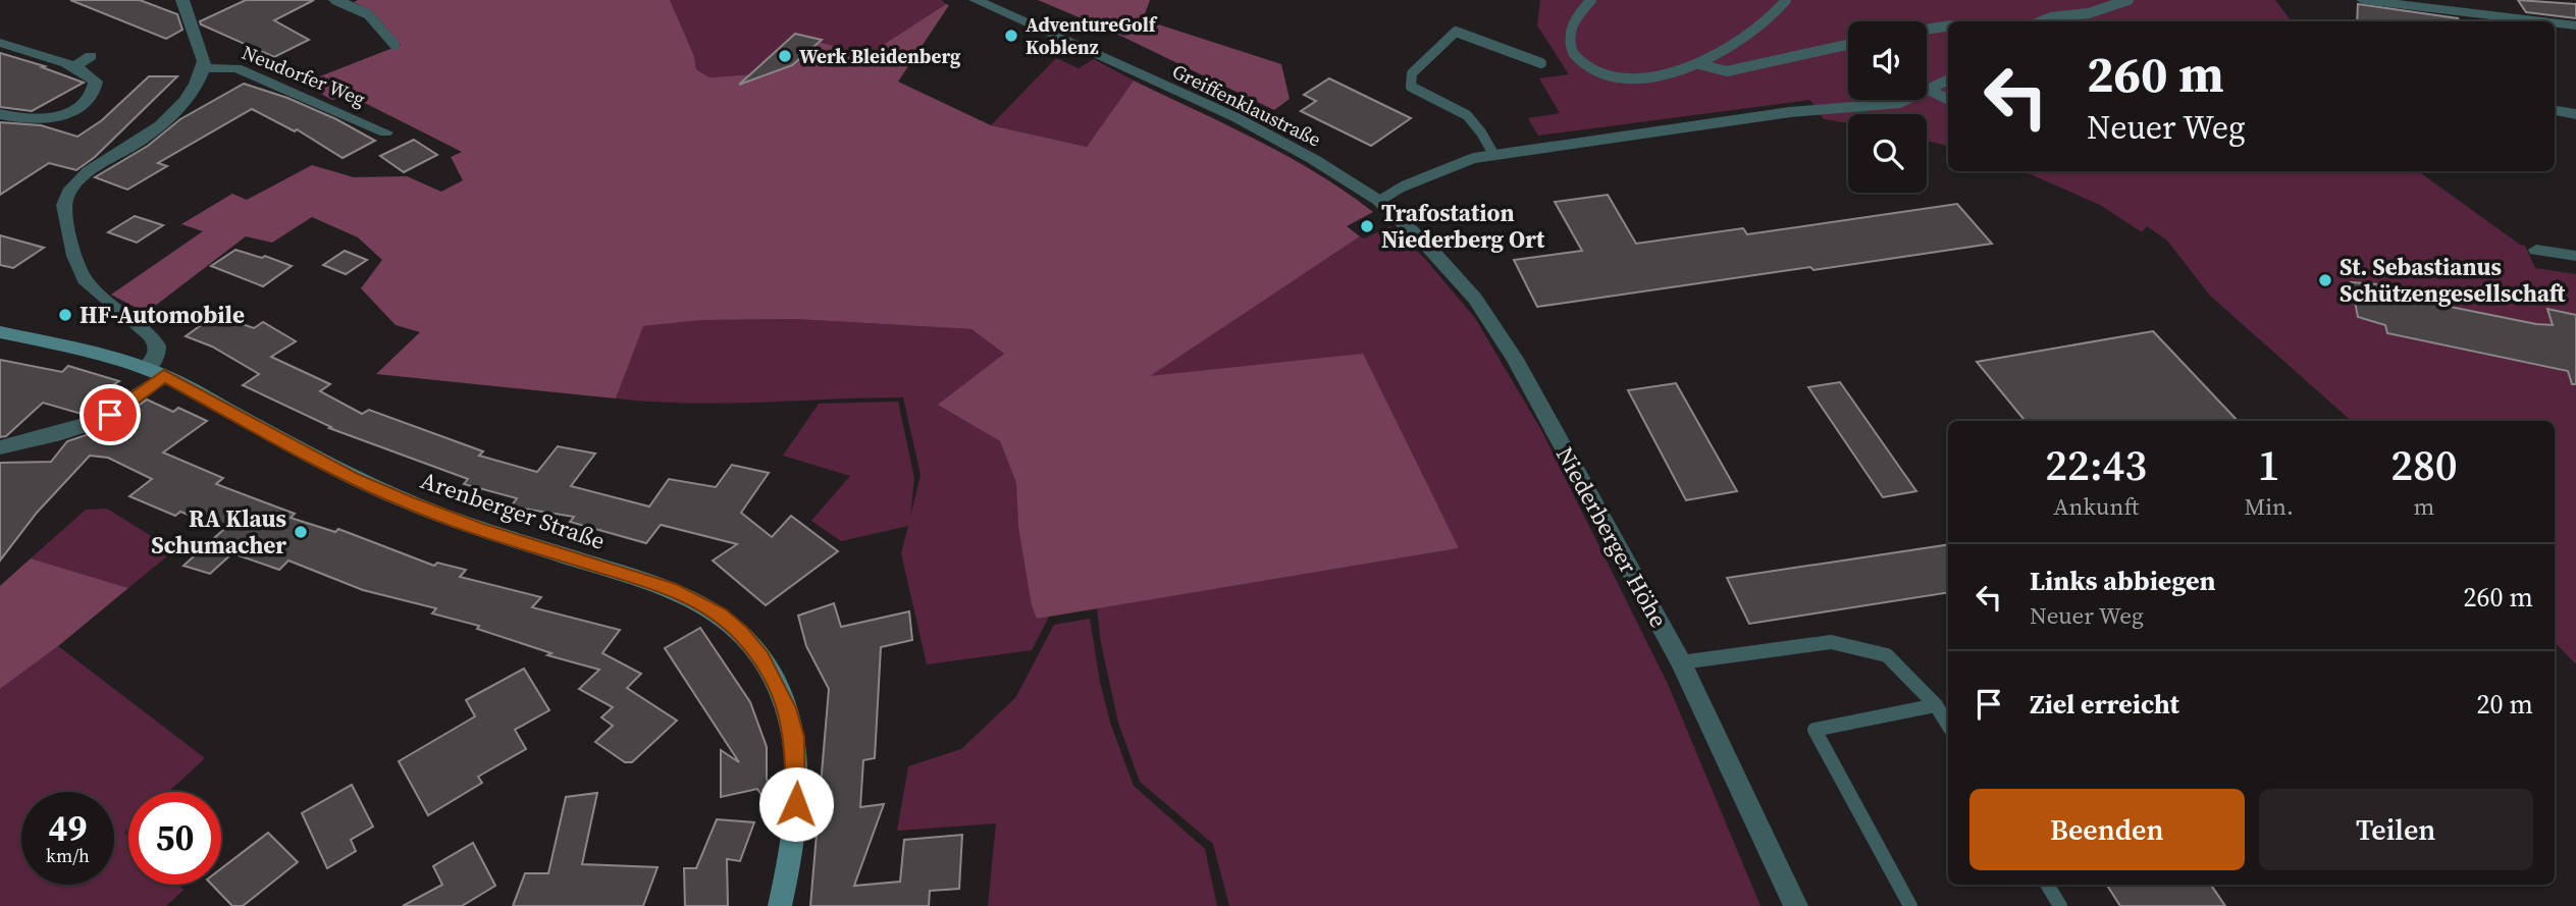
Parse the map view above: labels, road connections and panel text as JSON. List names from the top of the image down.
{
  "streets": {
    "main road": ["Arenberger Straße"],
    "street": ["Neudorfer Weg", "Greiffenklaustraße", "Niederberger Höhe"]
  },
  "crossings": [
    ["Greiffenklaustraße", "Niederberger Höhe"]
  ],
  "places": [
    "AdventureGolf Koblenz",
    "Werk Bleidenberg",
    "Trafostation Niederberg Ort",
    "St. Sebastianus Schützengesellschaft",
    "HF-Automobile",
    "RA Klaus Schumacher"
  ],
  "page": {
    "turn": ["260 m", "Neuer Weg"],
    "eta": [
      "22:43",
      "Ankunft",
      "1",
      "Min.",
      "280",
      "m"
    ],
    "list": [
      {
        "name": "Links abbiegen",
        "note": "Neuer Weg",
        "value": "260 m"
      },
      {
        "name": "Ziel erreicht",
        "value": "20 m"
      }
    ],
    "buttons": ["Beenden", "Teilen"],
    "speed": "49 km/h",
    "limit": "50"
  }
}
